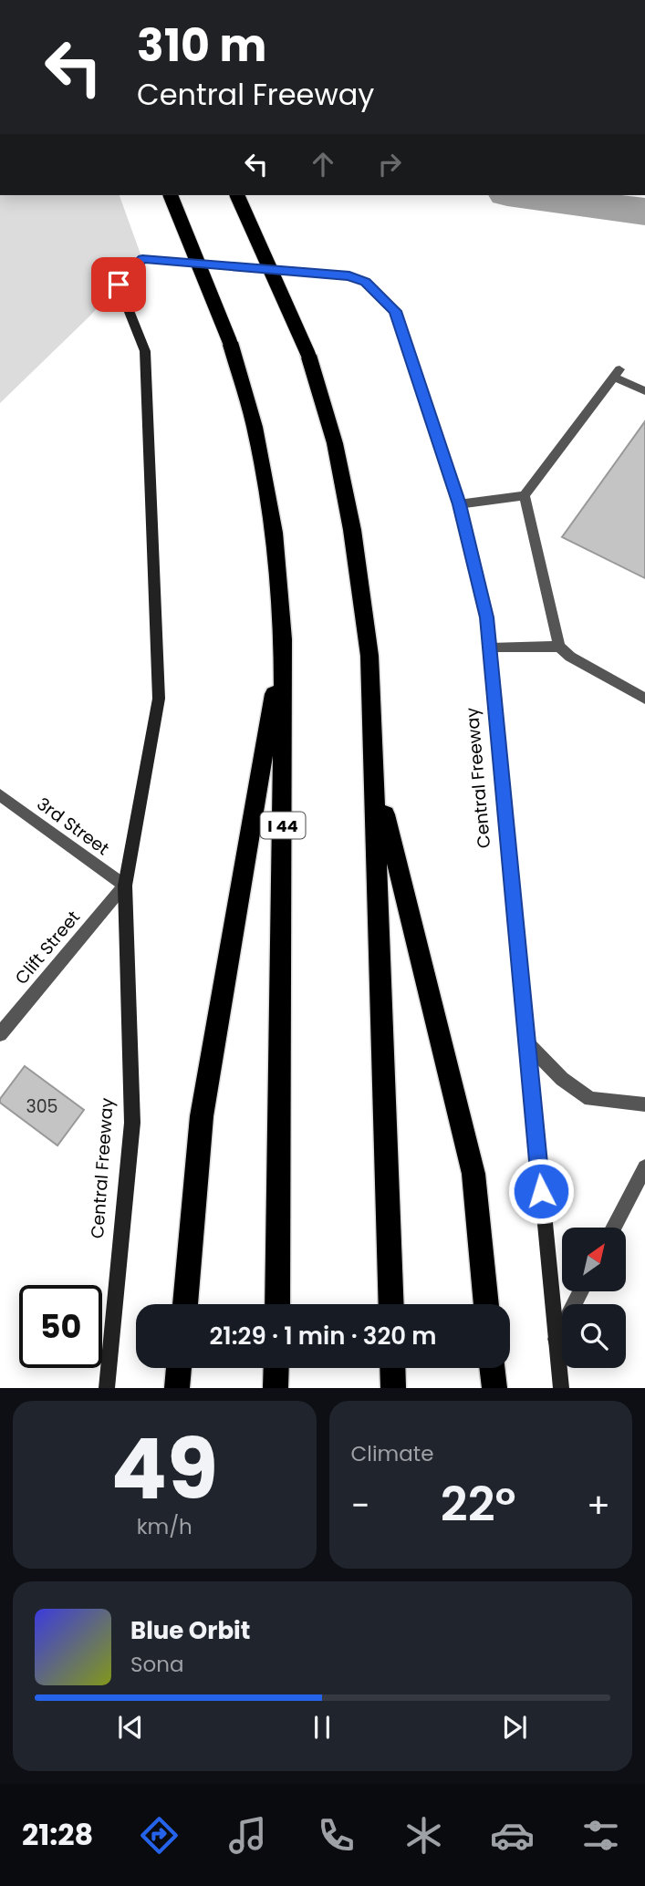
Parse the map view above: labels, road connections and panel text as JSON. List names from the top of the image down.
{
  "streets": {
    "highway": ["I 44"],
    "main road": ["Central Freeway"],
    "street": ["3rd Street", "Clift Street"]
  },
  "crossings": [
    ["Central Freeway", "3rd Street"],
    ["Central Freeway", "Clift Street"],
    ["3rd Street", "Clift Street"]
  ],
  "house_numbers": ["305"],
  "north": "top right",
  "page": {
    "turn": ["310 m", "Central Freeway"],
    "limit": "50",
    "trip": "21:29 · 1 min · 320 m",
    "tile": [
      ["49", "km/h"],
      "Climate"
    ],
    "heat": ["−", "22°", "+"],
    "song": ["Blue Orbit", "Sona"],
    "tabs": "21:28"
  }
}
